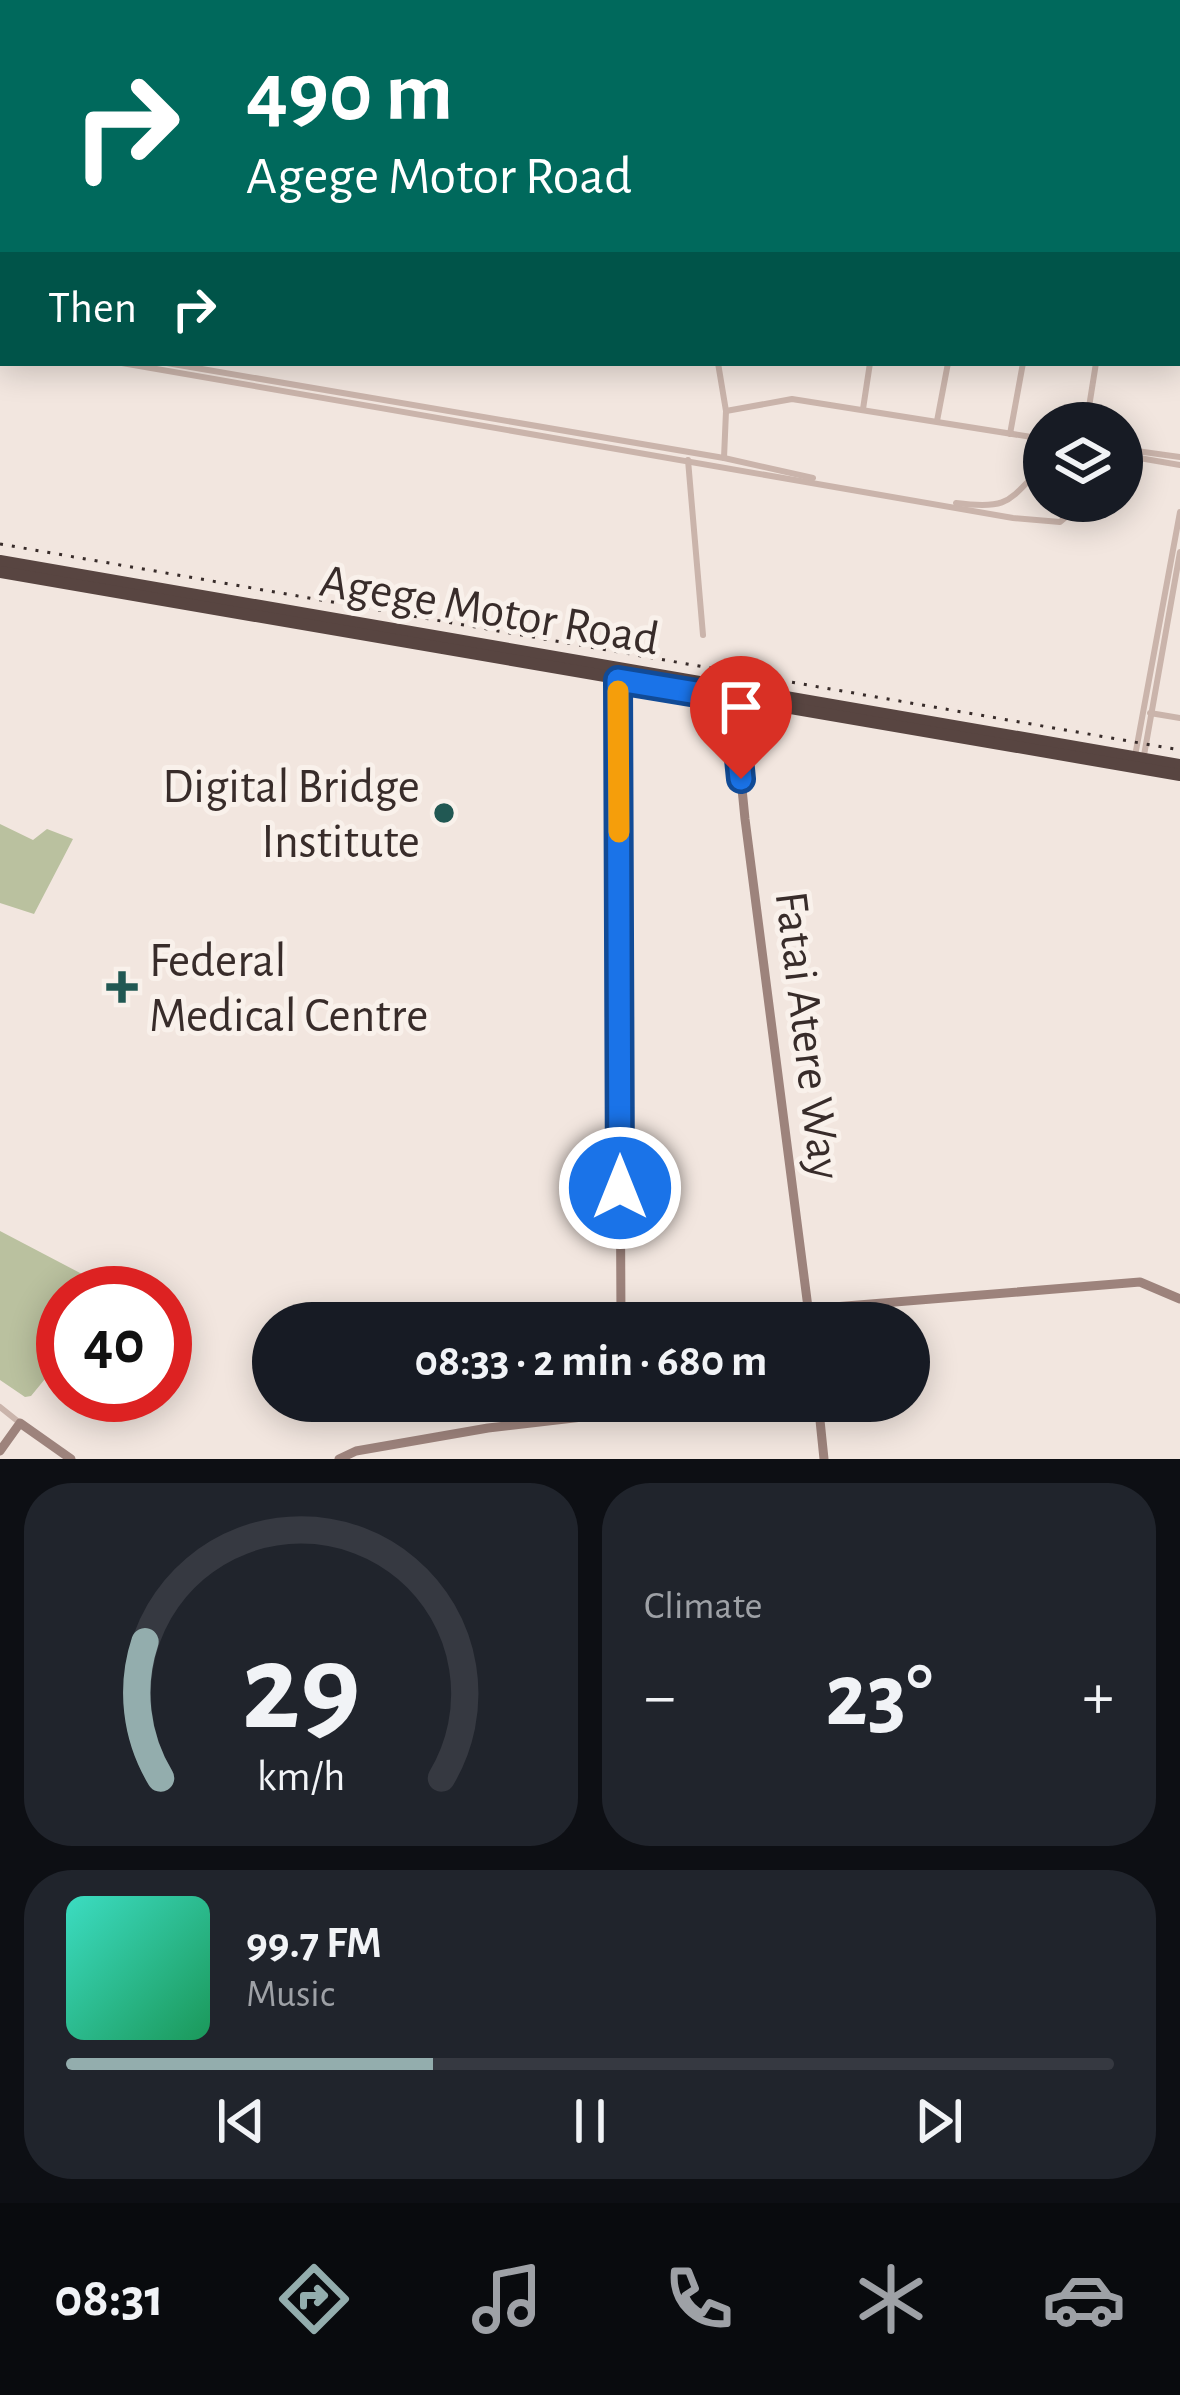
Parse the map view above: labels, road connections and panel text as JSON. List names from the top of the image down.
{
  "streets": {
    "highway": ["Agege Motor Road"],
    "street": ["Fatai Atere Way"]
  },
  "crossings": [
    ["Agege Motor Road", "Fatai Atere Way"]
  ],
  "places": {
    "other": ["Digital Bridge Institute"],
    "health": ["Federal Medical Centre"]
  },
  "page": {
    "turn": ["490 m", "Agege Motor Road"],
    "then": "Then",
    "limit": "40",
    "trip": "08:33 · 2 min · 680 m",
    "tile": "Climate",
    "heat": ["−", "23°", "+"],
    "song": ["99.7 FM", "Music"],
    "tabs": "08:31",
    "gauge": ["29", "km/h"]
  }
}
